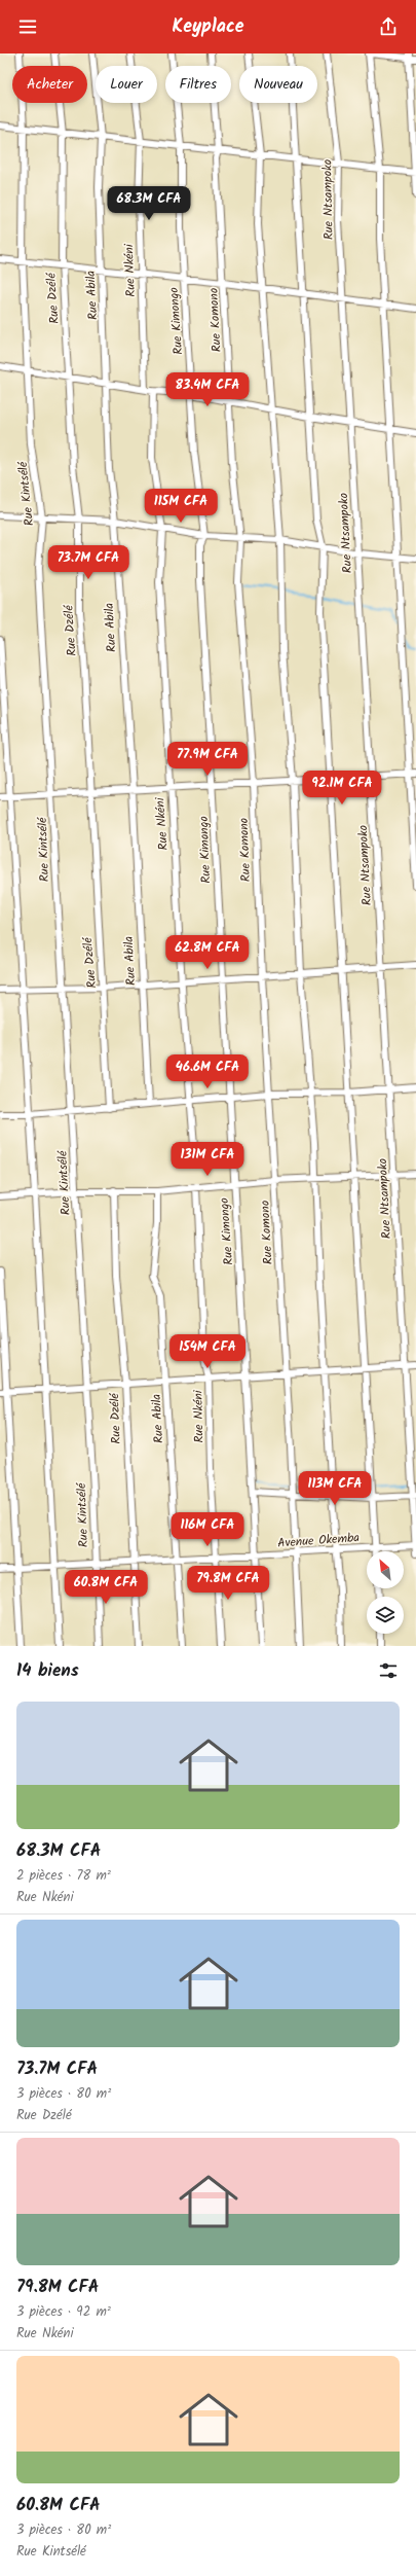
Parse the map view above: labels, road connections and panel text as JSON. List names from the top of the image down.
{
  "streets": {
    "street": [
      "Rue Ntsampoko",
      "Rue Nkéni",
      "Rue Abila",
      "Rue Dzélé",
      "Rue Komono",
      "Rue Kimongo",
      "Rue Kintsélé",
      "Avenue Okemba"
    ]
  },
  "crossings": [
    ["Rue Ntsampoko", "Avenue Okemba"],
    ["Rue Nkéni", "Avenue Okemba"],
    ["Rue Abila", "Avenue Okemba"],
    ["Rue Dzélé", "Avenue Okemba"],
    ["Rue Komono", "Avenue Okemba"],
    ["Rue Kimongo", "Avenue Okemba"],
    ["Rue Kintsélé", "Avenue Okemba"]
  ],
  "north": "top left",
  "page": {
    "header": "Keyplace",
    "chip": [
      "Acheter",
      "Louer",
      "Filtres",
      "Nouveau"
    ],
    "price": [
      "68.3M CFA",
      "83.4M CFA",
      "115M CFA",
      "73.7M CFA",
      "77.9M CFA",
      "92.1M CFA",
      "62.8M CFA",
      "46.6M CFA",
      "131M CFA",
      "154M CFA",
      "113M CFA",
      "116M CFA",
      "79.8M CFA",
      "60.8M CFA"
    ],
    "heading": "14 biens",
    "list": [
      {
        "name": "68.3M CFA",
        "note": "2 pièces · 78 m² · Rue Nkéni"
      },
      {
        "name": "73.7M CFA",
        "note": "3 pièces · 80 m² · Rue Dzélé"
      },
      {
        "name": "79.8M CFA",
        "note": "3 pièces · 92 m² · Rue Nkéni"
      },
      {
        "name": "60.8M CFA",
        "note": "3 pièces · 80 m² · Rue Kintsélé"
      }
    ]
  }
}
